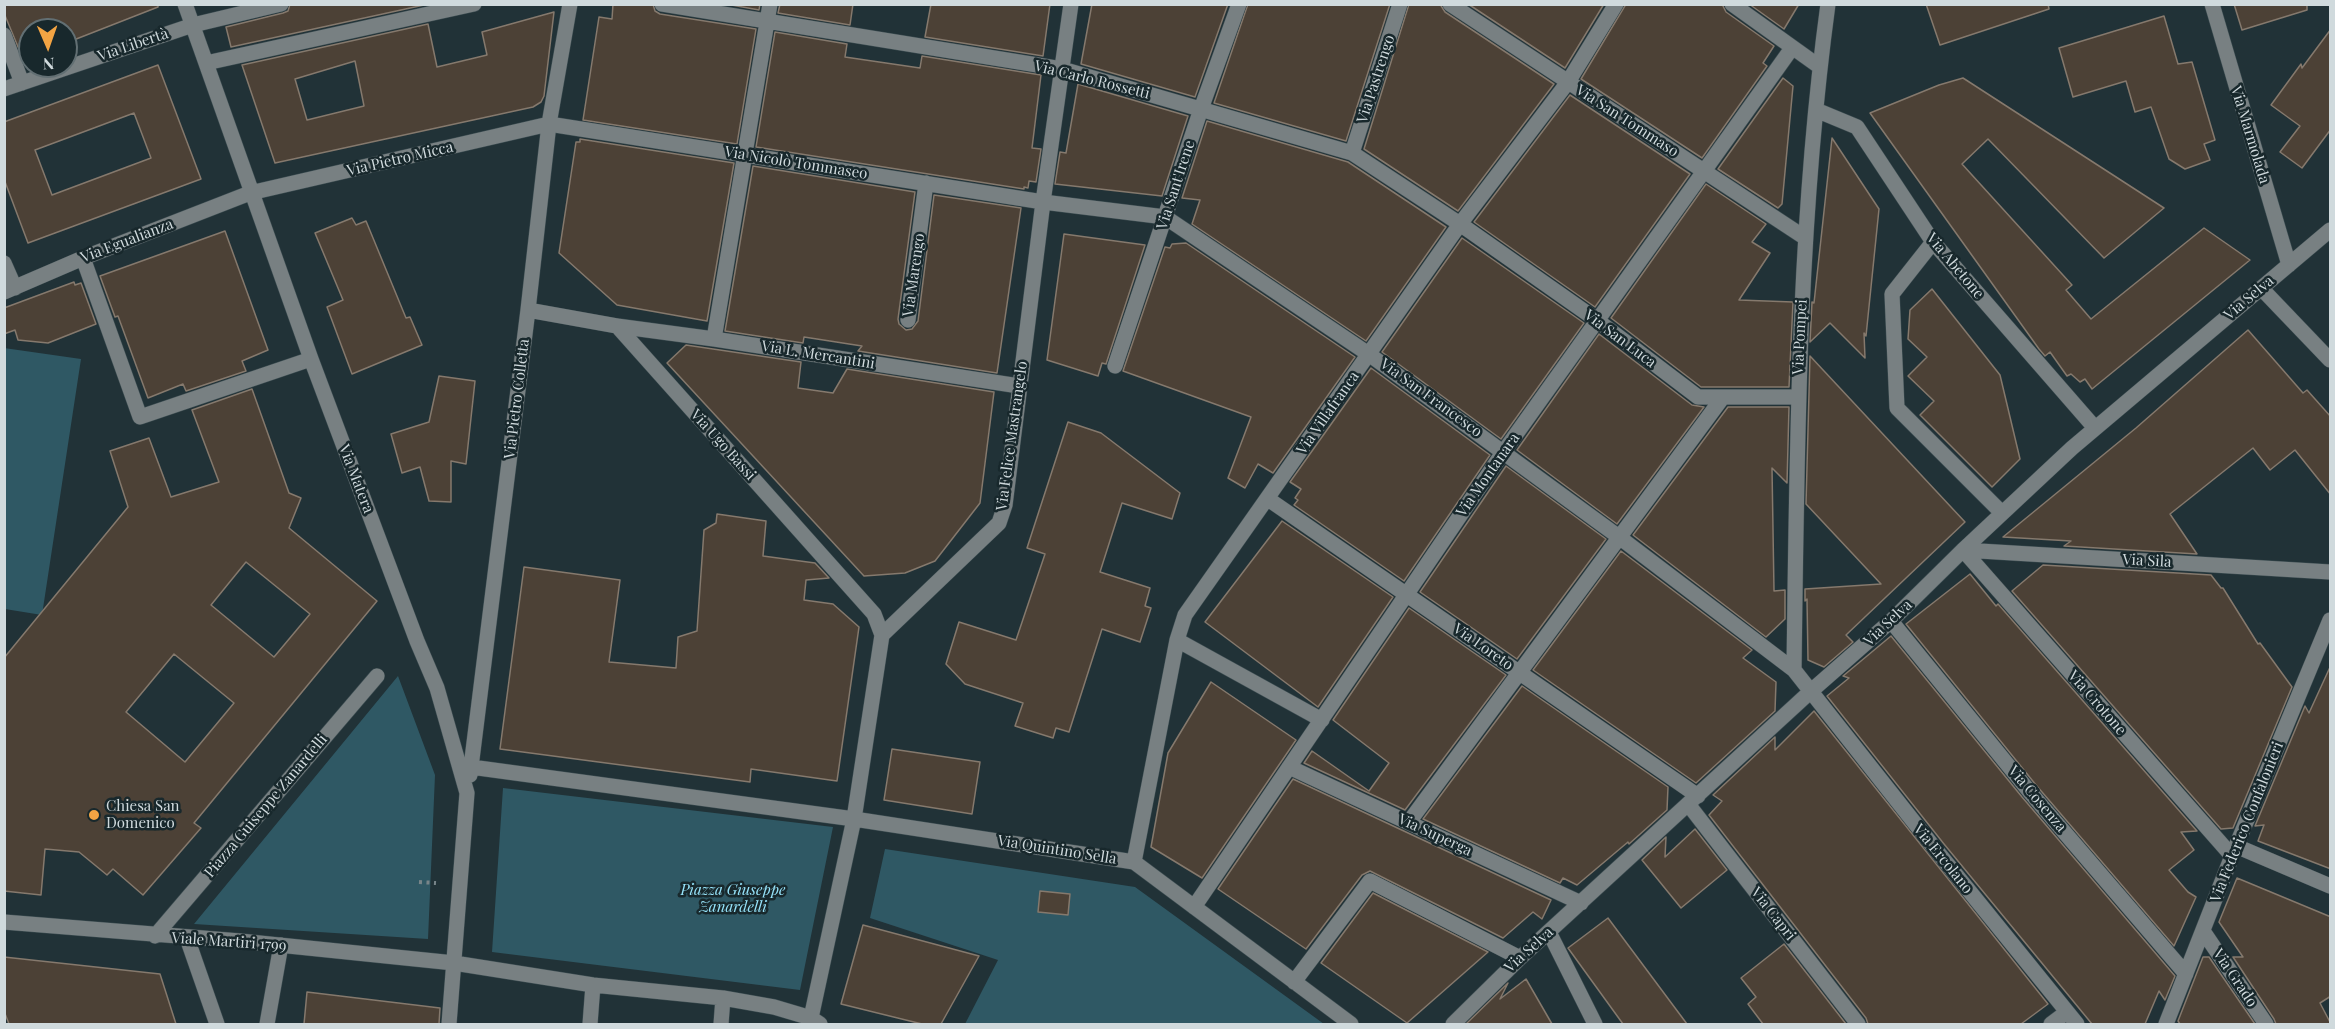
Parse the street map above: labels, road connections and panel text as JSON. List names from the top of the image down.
{
  "streets": {
    "street": [
      "Via Libertà",
      "Via Pastrengo",
      "Via Carlo Rossetti",
      "Via San Tommaso",
      "Via Marmolada",
      "Via Pietro Micca",
      "Via Nicolò Tommaseo",
      "Via Sant'Irene",
      "Via Egualianza",
      "Via Abetone",
      "Via Marengo",
      "Via Selva",
      "Via Pompei",
      "Via San Luca",
      "Via L. Mercantini",
      "Via San Francesco",
      "Via Pietro Colletta",
      "Via Villafranca",
      "Via Felice Mastrangelo",
      "Via Ugo Bassi",
      "Via Montanara",
      "Via Matera",
      "Via Sila",
      "Via Loreto",
      "Via Crotone",
      "Via Cosenza",
      "Piazza Guiseppe Zanardelli",
      "Via Federico Confalonieri",
      "Via Superga",
      "Via Quintino Sella",
      "Via Ercolano",
      "Via Capri",
      "Viale Martiri 1799",
      "Via Grado"
    ]
  },
  "crossings": [
    ["Via Libertà", "Via Matera"],
    ["Via Pastrengo", "Via Carlo Rossetti"],
    ["Via Carlo Rossetti", "Via Sant'Irene"],
    ["Via Carlo Rossetti", "Via San Luca"],
    ["Via Carlo Rossetti", "Via Villafranca"],
    ["Via Carlo Rossetti", "Via Felice Mastrangelo"],
    ["Via San Tommaso", "Via Pompei"],
    ["Via San Tommaso", "Via Villafranca"],
    ["Via San Tommaso", "Via Montanara"],
    ["Via Marmolada", "Via Selva"],
    ["Via Pietro Micca", "Via Nicolò Tommaseo"],
    ["Via Pietro Micca", "Via Egualianza"],
    ["Via Pietro Micca", "Via Pietro Colletta"],
    ["Via Pietro Micca", "Via Matera"],
    ["Via Nicolò Tommaseo", "Via Marengo"],
    ["Via Nicolò Tommaseo", "Via San Francesco"],
    ["Via Nicolò Tommaseo", "Via Pietro Colletta"],
    ["Via Nicolò Tommaseo", "Via Felice Mastrangelo"],
    ["Via Sant'Irene", "Via San Francesco"],
    ["Via Egualianza", "Via Matera"],
    ["Via Abetone", "Via Selva"],
    ["Via Abetone", "Via Pompei"],
    ["Via Selva", "Via San Francesco"],
    ["Via Selva", "Via Sila"],
    ["Via Selva", "Via Loreto"],
    ["Via Selva", "Via Crotone"],
    ["Via Selva", "Via Cosenza"],
    ["Via Selva", "Via Superga"],
    ["Via Selva", "Via Ercolano"],
    ["Via Selva", "Via Capri"],
    ["Via Pompei", "Via San Luca"],
    ["Via Pompei", "Via San Francesco"],
    ["Via San Luca", "Via Villafranca"],
    ["Via San Luca", "Via Montanara"],
    ["Via L. Mercantini", "Via Felice Mastrangelo"],
    ["Via L. Mercantini", "Via Ugo Bassi"],
    ["Via San Francesco", "Via Villafranca"],
    ["Via San Francesco", "Via Felice Mastrangelo"],
    ["Via San Francesco", "Via Montanara"],
    ["Via San Francesco", "Via Ercolano"],
    ["Via Pietro Colletta", "Via Matera"],
    ["Via Villafranca", "Via Loreto"],
    ["Via Villafranca", "Via Quintino Sella"],
    ["Via Felice Mastrangelo", "Via Ugo Bassi"],
    ["Via Montanara", "Via Loreto"],
    ["Via Montanara", "Via Superga"],
    ["Via Montanara", "Via Quintino Sella"],
    ["Via Matera", "Viale Martiri 1799"],
    ["Via Sila", "Via Crotone"],
    ["Via Loreto", "Via Capri"],
    ["Via Crotone", "Via Federico Confalonieri"],
    ["Via Cosenza", "Via Federico Confalonieri"],
    ["Piazza Guiseppe Zanardelli", "Viale Martiri 1799"],
    ["Via Federico Confalonieri", "Via Grado"]
  ],
  "parks": ["Piazza Giuseppe Zanardelli"],
  "places": ["Chiesa San Domenico"],
  "north": "bottom"
}
